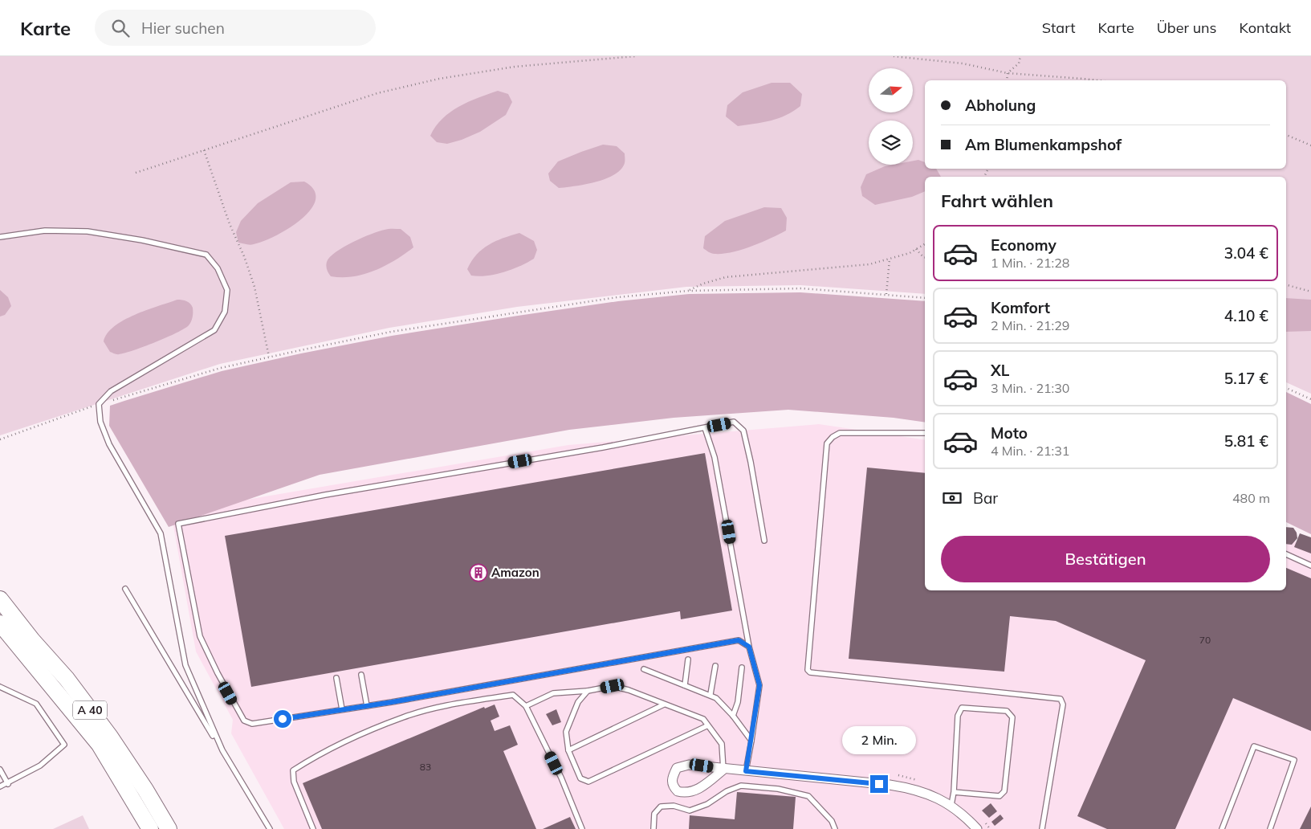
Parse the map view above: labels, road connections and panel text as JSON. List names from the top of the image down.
{
  "streets": {
    "highway": ["A 40"]
  },
  "places": {
    "building": ["Amazon"]
  },
  "house_numbers": ["70", "83"],
  "north": "right",
  "page": {
    "header": "Karte",
    "search": "Hier suchen",
    "nav": [
      "Start",
      "Karte",
      "Über uns",
      "Kontakt"
    ],
    "banner": ["Abholung", "Am Blumenkampshof"],
    "heading": "Fahrt wählen",
    "list": [
      {
        "name": "Economy",
        "note": "1 Min. · 21:28",
        "value": "3.04 €"
      },
      {
        "name": "Komfort",
        "note": "2 Min. · 21:29",
        "value": "4.10 €"
      },
      {
        "name": "XL",
        "note": "3 Min. · 21:30",
        "value": "5.17 €"
      },
      {
        "name": "Moto",
        "note": "4 Min. · 21:31",
        "value": "5.81 €"
      }
    ],
    "pay": ["Bar", "480 m"],
    "buttons": "Bestätigen",
    "bubble": "2 Min."
  }
}
